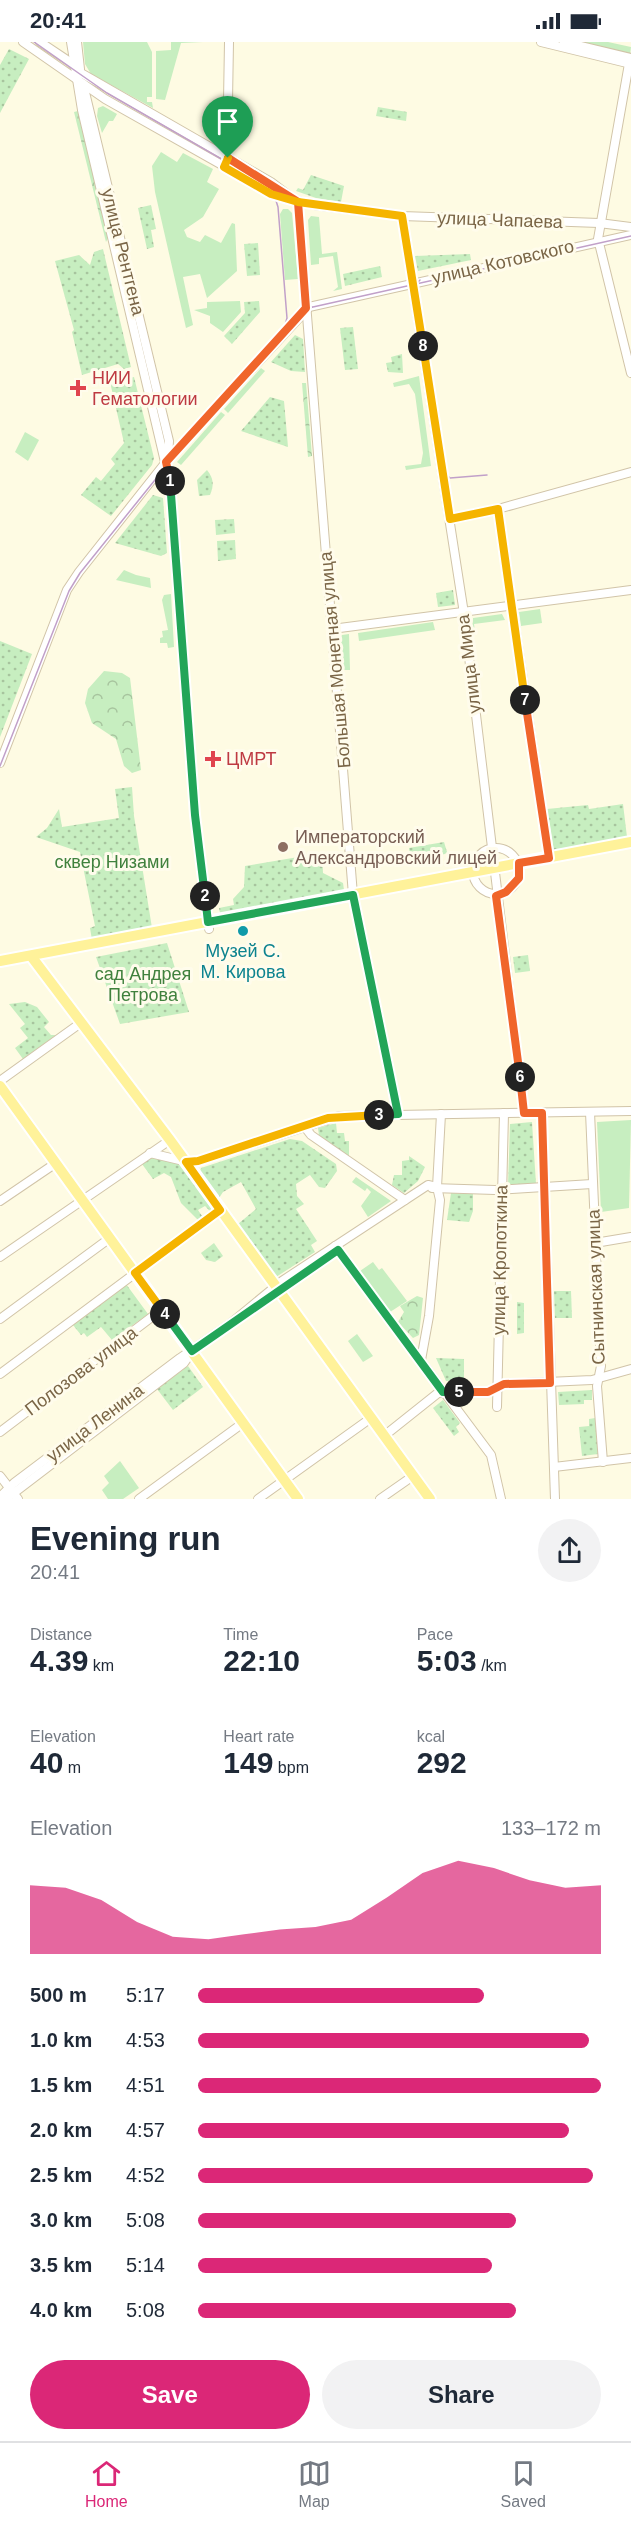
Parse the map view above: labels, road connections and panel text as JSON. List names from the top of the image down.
{
  "streets": {
    "street": [
      "улица Чапаева",
      "улица Рентгена",
      "улица Котовского",
      "Большая Монетная улица",
      "улица Мира",
      "улица Кропоткина",
      "Сытнинская улица",
      "Полозова улица",
      "улица Ленина"
    ]
  },
  "crossings": [
    ["улица Чапаева", "улица Рентгена"],
    ["улица Чапаева", "Большая Монетная улица"],
    ["улица Чапаева", "улица Мира"],
    ["улица Котовского", "Большая Монетная улица"],
    ["улица Котовского", "улица Мира"],
    ["улица Кропоткина", "улица Ленина"],
    ["Сытнинская улица", "улица Ленина"]
  ],
  "parks": ["сквер Низами", "сад Андрея Петрова"],
  "places": {
    "health": ["НИИ Гематологии", "ЦМРТ"],
    "other": ["Императорский Александровский лицей", "Музей С. М. Кирова"]
  },
  "page": {
    "status": "20:41",
    "pins": [
      "8",
      "1",
      "7",
      "2",
      "6",
      "3",
      "4",
      "5"
    ],
    "heading": ["Evening run", "20:41"],
    "stats": [
      ["Distance", "4.39 km"],
      ["Time", "22:10"],
      ["Pace", "5:03 /km"],
      ["Elevation", "40 m"],
      ["Heart rate", "149 bpm"],
      ["kcal", "292"]
    ],
    "chart": ["Elevation", "133–172 m"],
    "list": [
      {
        "name": "500 m",
        "note": "5:17"
      },
      {
        "name": "1.0 km",
        "note": "4:53"
      },
      {
        "name": "1.5 km",
        "note": "4:51"
      },
      {
        "name": "2.0 km",
        "note": "4:57"
      },
      {
        "name": "2.5 km",
        "note": "4:52"
      },
      {
        "name": "3.0 km",
        "note": "5:08"
      },
      {
        "name": "3.5 km",
        "note": "5:14"
      },
      {
        "name": "4.0 km",
        "note": "5:08"
      }
    ],
    "buttons": ["Save", "Share"],
    "tabs": ["Home", "Map", "Saved"]
  }
}
